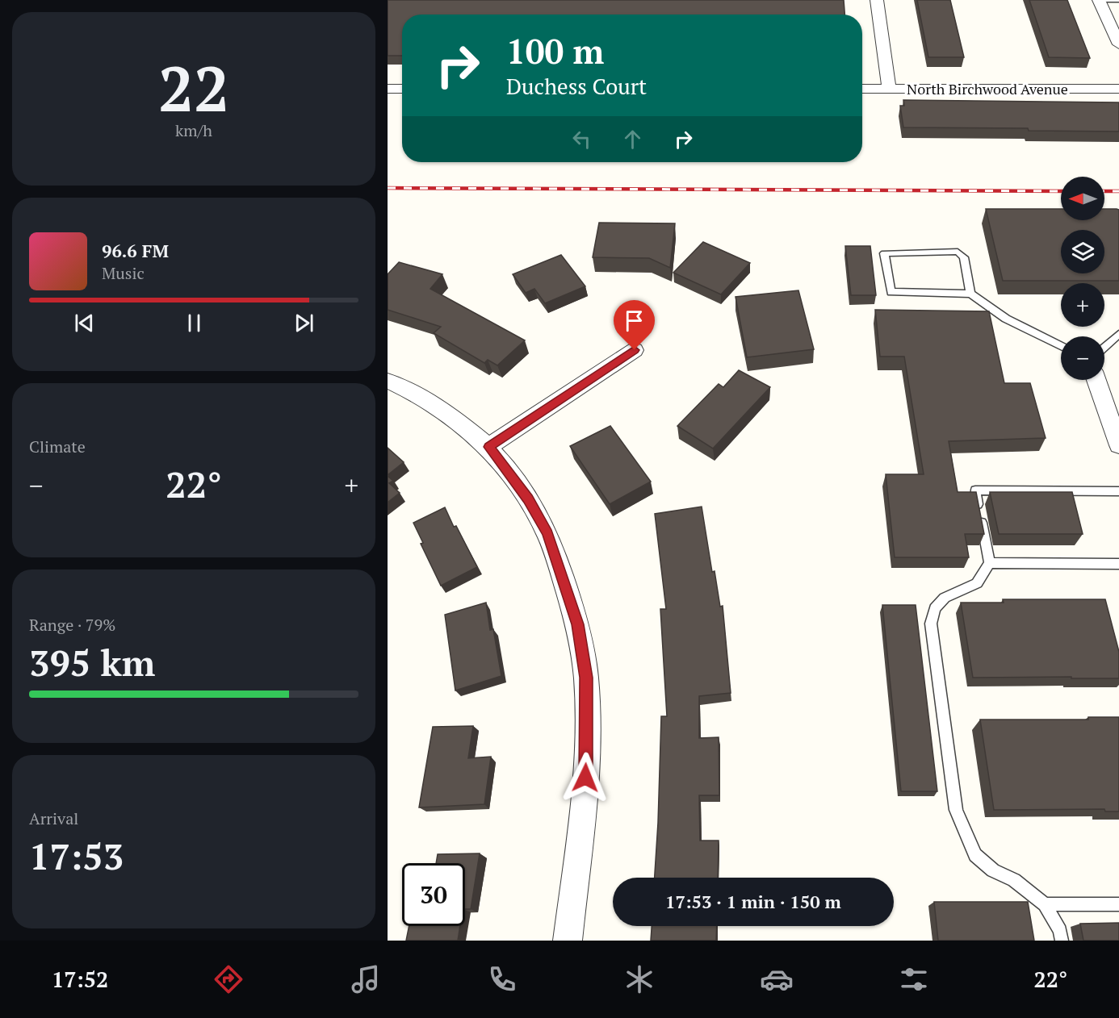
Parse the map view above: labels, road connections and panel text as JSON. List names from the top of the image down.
{
  "streets": {
    "street": ["North Birchwood Avenue"]
  },
  "north": "left",
  "page": {
    "tile": [
      ["22", "km/h"],
      "Climate",
      ["Range · 79%", "395 km"],
      ["Arrival", "17:53"]
    ],
    "turn": ["100 m", "Duchess Court"],
    "map_buttons": ["+", "−"],
    "song": ["96.6 FM", "Music"],
    "heat": ["−", "22°", "+"],
    "limit": "30",
    "trip": "17:53 · 1 min · 150 m",
    "tabs": ["17:52", "22°"]
  }
}
